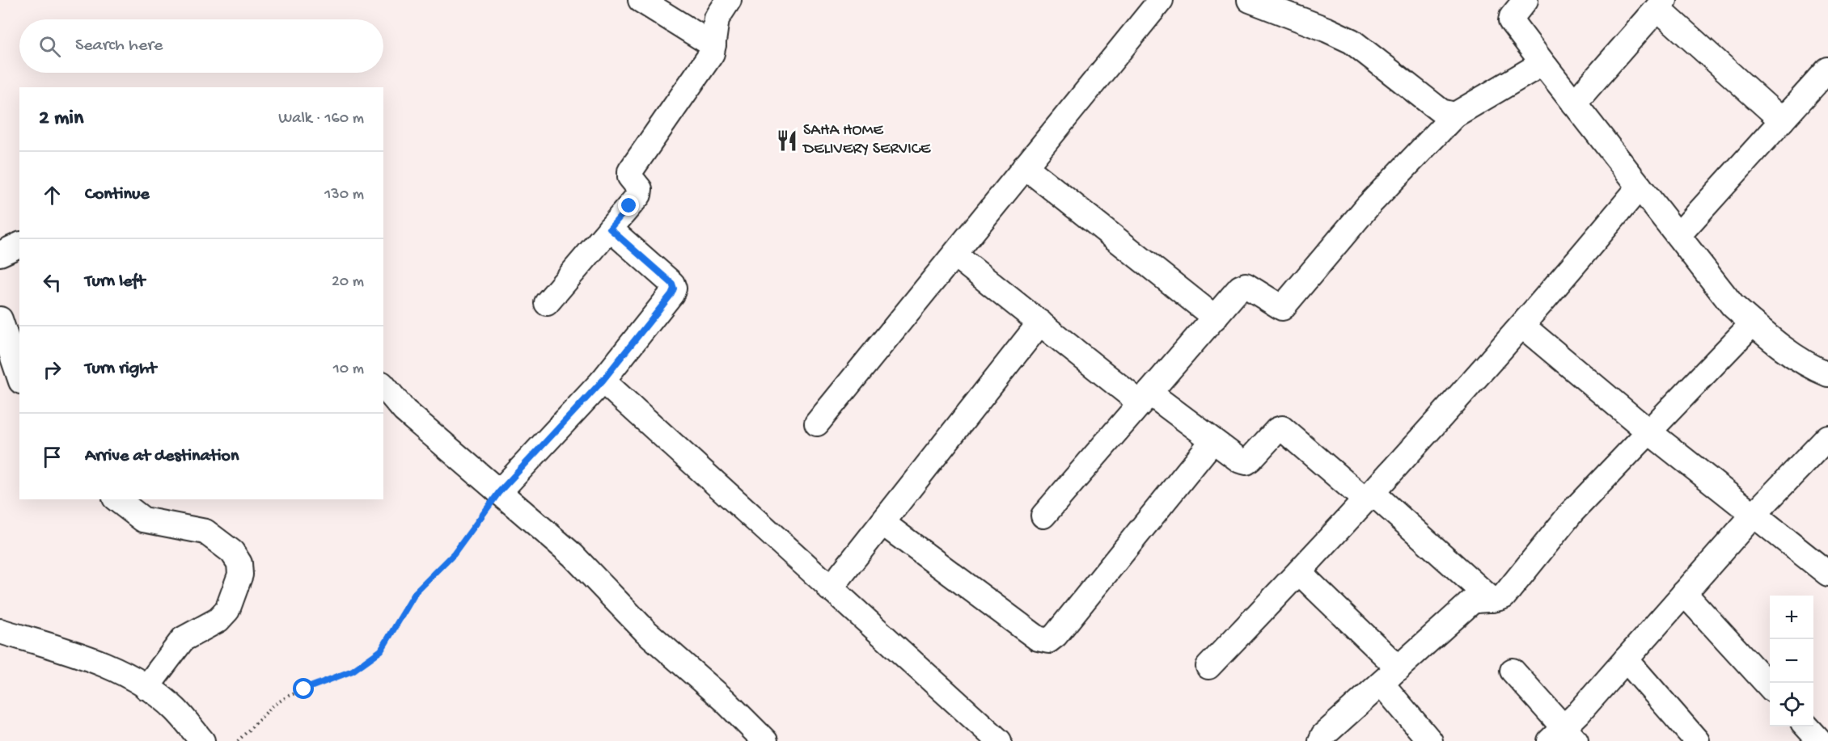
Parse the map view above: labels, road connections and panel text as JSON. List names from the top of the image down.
{
  "places": {
    "restaurant": ["SAHA HOME DELIVERY SERVICE"]
  },
  "page": {
    "search": "Search here",
    "heading": ["2 min", "Walk · 160 m"],
    "list": [
      ["Continue", "130 m"],
      ["Turn left", "20 m"],
      ["Turn right", "10 m"],
      "Arrive at destination"
    ],
    "map_buttons": ["+", "−"]
  }
}
